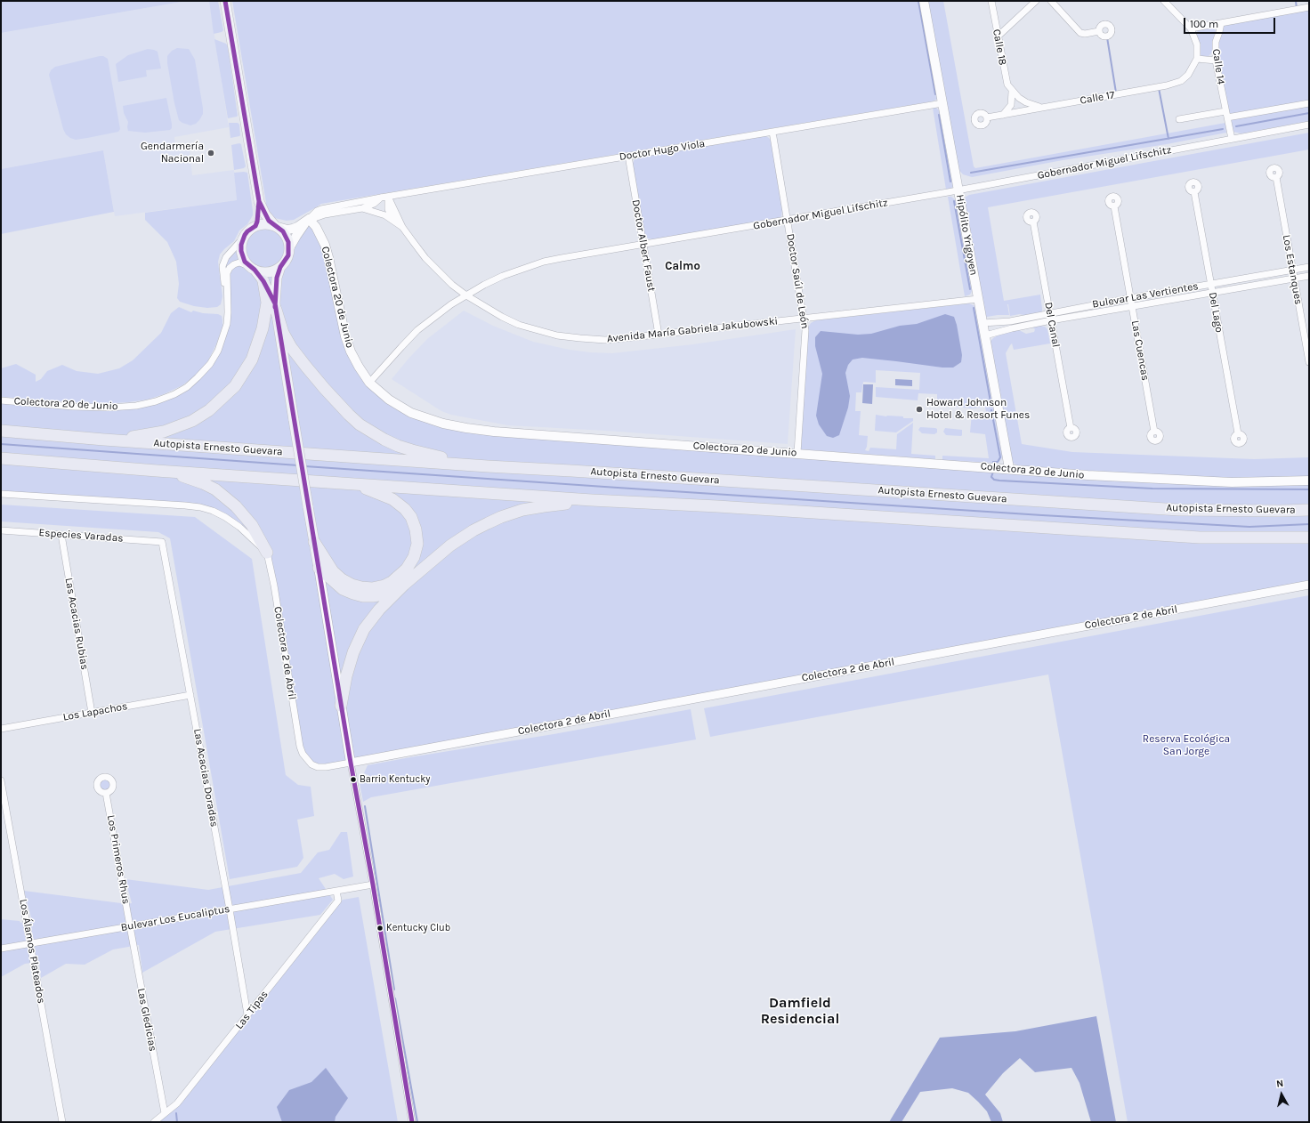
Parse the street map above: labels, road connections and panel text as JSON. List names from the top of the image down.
{
  "streets": {
    "highway": ["Autopista Ernesto Guevara"],
    "main road": ["Doctor Hugo Viola", "Hipólito Yrigoyen", "Colectora 20 de Junio"],
    "street": [
      "Calle 18",
      "Calle 14",
      "Calle 17",
      "Gobernador Miguel Lifschitz",
      "Doctor Albert Faust",
      "Los Estanques",
      "Doctor Saúl de León",
      "Bulevar Las Vertientes",
      "Del Lago",
      "Del Canal",
      "Avenida María Gabriela Jakubowski",
      "Las Cuencas",
      "Especies Varadas",
      "Colectora 2 de Abril",
      "Las Acacias Rubias",
      "Los Lapachos",
      "Las Acacias Doradas",
      "Los Primeros Rhus",
      "Bulevar Los Eucaliptus",
      "Los Álamos Plateados",
      "Las Tipas",
      "Las Gledicias"
    ]
  },
  "crossings": [
    ["Calle 18", "Calle 17"],
    ["Calle 14", "Gobernador Miguel Lifschitz"],
    ["Doctor Hugo Viola", "Hipólito Yrigoyen"],
    ["Doctor Hugo Viola", "Doctor Albert Faust"],
    ["Doctor Hugo Viola", "Doctor Saúl de León"],
    ["Doctor Hugo Viola", "Colectora 20 de Junio"],
    ["Doctor Hugo Viola", "Avenida María Gabriela Jakubowski"],
    ["Gobernador Miguel Lifschitz", "Hipólito Yrigoyen"],
    ["Gobernador Miguel Lifschitz", "Doctor Albert Faust"],
    ["Gobernador Miguel Lifschitz", "Doctor Saúl de León"],
    ["Gobernador Miguel Lifschitz", "Colectora 20 de Junio"],
    ["Gobernador Miguel Lifschitz", "Avenida María Gabriela Jakubowski"],
    ["Hipólito Yrigoyen", "Bulevar Las Vertientes"],
    ["Hipólito Yrigoyen", "Colectora 20 de Junio"],
    ["Hipólito Yrigoyen", "Avenida María Gabriela Jakubowski"],
    ["Doctor Albert Faust", "Avenida María Gabriela Jakubowski"],
    ["Los Estanques", "Bulevar Las Vertientes"],
    ["Doctor Saúl de León", "Colectora 20 de Junio"],
    ["Doctor Saúl de León", "Avenida María Gabriela Jakubowski"],
    ["Bulevar Las Vertientes", "Del Lago"],
    ["Bulevar Las Vertientes", "Del Canal"],
    ["Bulevar Las Vertientes", "Las Cuencas"],
    ["Especies Varadas", "Las Acacias Rubias"],
    ["Especies Varadas", "Las Acacias Doradas"],
    ["Las Acacias Rubias", "Los Lapachos"],
    ["Los Lapachos", "Las Acacias Doradas"],
    ["Las Acacias Doradas", "Bulevar Los Eucaliptus"],
    ["Las Acacias Doradas", "Las Tipas"],
    ["Los Primeros Rhus", "Bulevar Los Eucaliptus"],
    ["Los Primeros Rhus", "Las Gledicias"],
    ["Bulevar Los Eucaliptus", "Los Álamos Plateados"],
    ["Bulevar Los Eucaliptus", "Las Tipas"],
    ["Bulevar Los Eucaliptus", "Las Gledicias"],
    ["Las Tipas", "Las Gledicias"]
  ],
  "districts": ["Calmo", "Damfield Residencial"],
  "parks": ["Reserva Ecológica San Jorge"],
  "places": [
    "Gendarmería Nacional",
    "Howard Johnson Hotel & Resort Funes",
    "Barrio Kentucky",
    "Kentucky Club"
  ],
  "scale_bar": "100 m",
  "north": "top"
}
